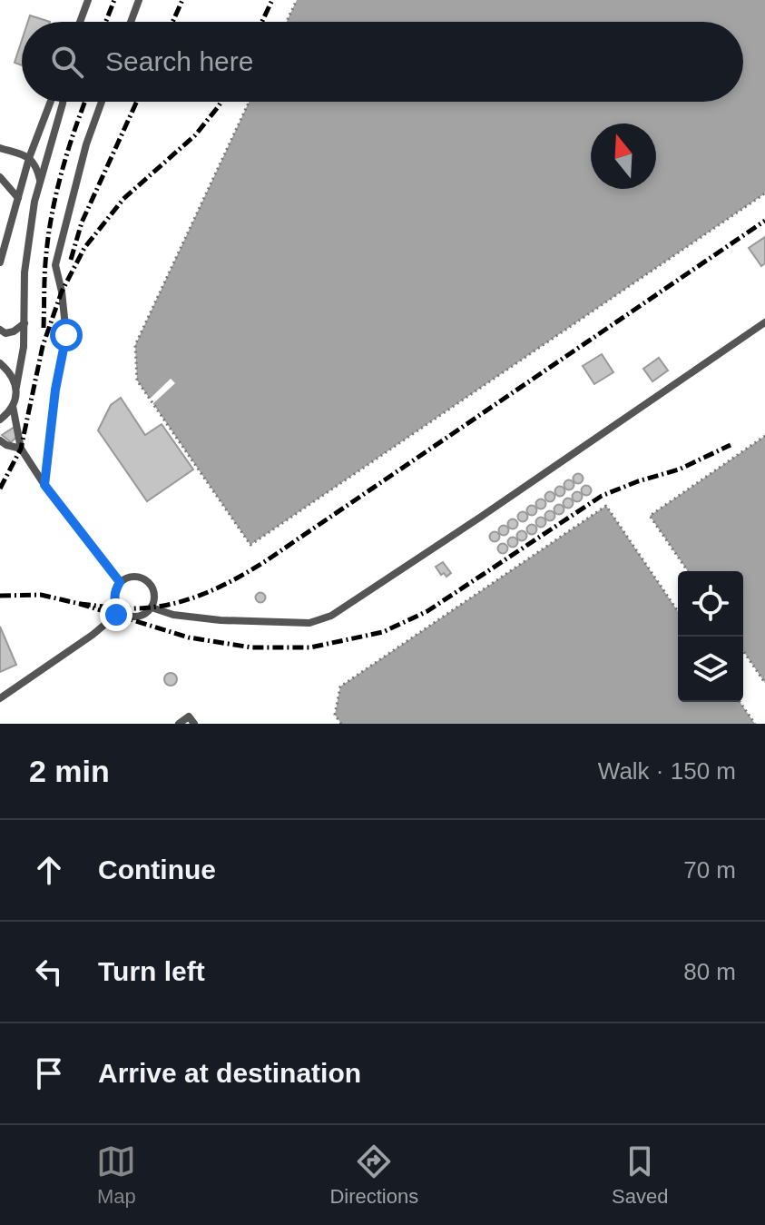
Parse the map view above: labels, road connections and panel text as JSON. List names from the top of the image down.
{
  "north": "top",
  "page": {
    "search": "Search here",
    "heading": ["2 min", "Walk · 150 m"],
    "list": [
      ["Continue", "70 m"],
      ["Turn left", "80 m"],
      "Arrive at destination"
    ],
    "nav": ["Map", "Directions", "Saved"]
  }
}
